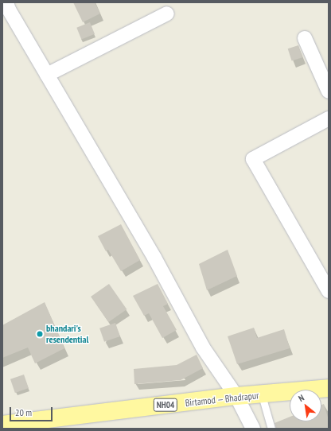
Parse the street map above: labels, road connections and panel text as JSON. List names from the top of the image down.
{
  "streets": {
    "main road": ["Birtamod — Bhadrapur", "NH04"]
  },
  "places": ["bhandari's resendential"],
  "scale_bar": "20 m",
  "north": "top left"
}
